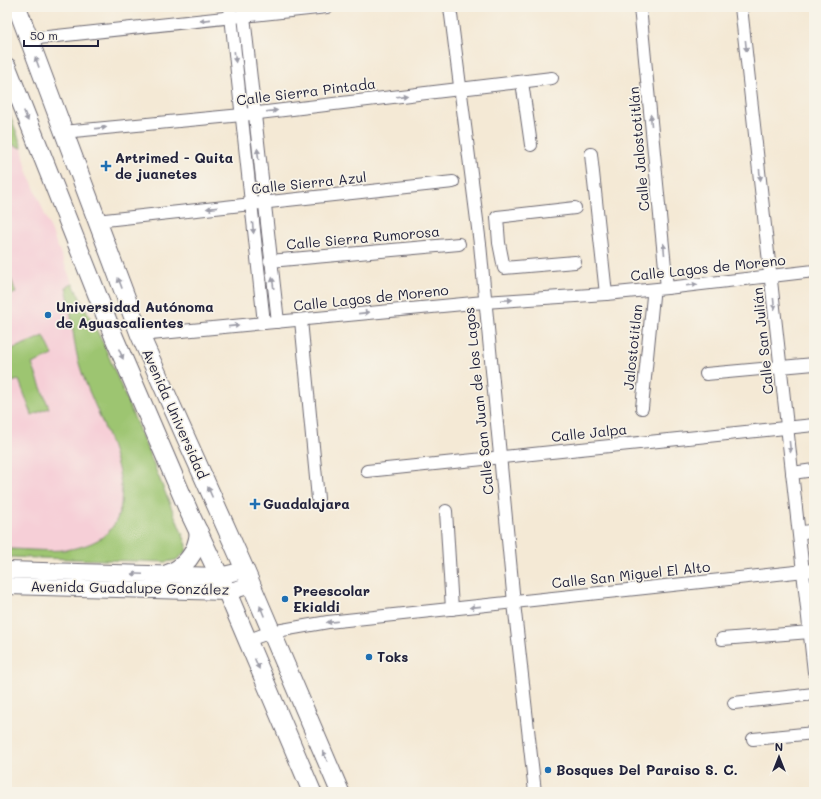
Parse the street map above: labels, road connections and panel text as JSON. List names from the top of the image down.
{
  "streets": {
    "main road": ["Avenida Universidad", "Avenida Guadalupe González"],
    "street": [
      "Calle Sierra Pintada",
      "Calle Jalostotitlán",
      "Calle Sierra Azul",
      "Calle Sierra Rumorosa",
      "Calle Lagos de Moreno",
      "Calle San Julián",
      "Jalostotitlan",
      "Calle San Juan de los Lagos",
      "Calle Jalpa",
      "Calle San Miguel El Alto"
    ]
  },
  "crossings": [
    ["Calle Sierra Pintada", "Calle San Juan de los Lagos"],
    ["Calle Sierra Pintada", "Avenida Universidad"],
    ["Calle Jalostotitlán", "Calle Lagos de Moreno"],
    ["Calle Sierra Azul", "Avenida Universidad"],
    ["Calle Lagos de Moreno", "Calle San Julián"],
    ["Calle Lagos de Moreno", "Jalostotitlan"],
    ["Calle Lagos de Moreno", "Calle San Juan de los Lagos"],
    ["Calle Lagos de Moreno", "Avenida Universidad"],
    ["Calle San Julián", "Calle Jalpa"],
    ["Calle San Julián", "Calle San Miguel El Alto"],
    ["Calle San Juan de los Lagos", "Calle Jalpa"],
    ["Calle San Juan de los Lagos", "Calle San Miguel El Alto"],
    ["Avenida Universidad", "Calle San Miguel El Alto"],
    ["Avenida Universidad", "Avenida Guadalupe González"]
  ],
  "one_way": [
    "Calle Sierra Azul",
    "Calle Lagos de Moreno",
    "Calle San Julián",
    "Calle San Miguel El Alto"
  ],
  "places": {
    "health": ["Artrimed - Quita de juanetes", "Guadalajara"],
    "other": [
      "Universidad Autónoma de Aguascalientes",
      "Preescolar Ekialdi",
      "Toks",
      "Bosques Del Paraiso S. C."
    ]
  },
  "scale_bar": "50 m",
  "north": "top"
}
